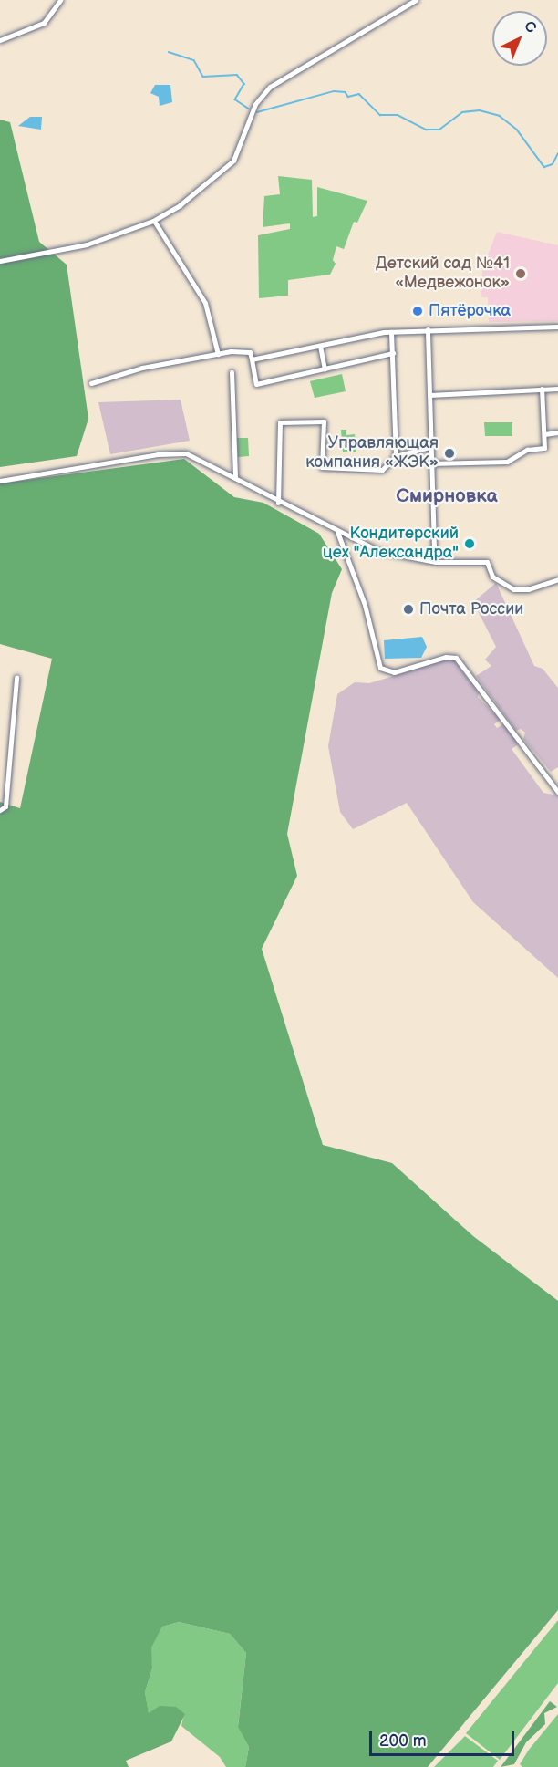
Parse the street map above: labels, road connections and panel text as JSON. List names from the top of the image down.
{
  "districts": ["Смирновка"],
  "places": [
    "Детский сад №41 «Медвежонок»",
    "Пятёрочка",
    "Управляющая компания «ЖЭК»",
    "Кондитерский цех \"Александра\"",
    "Почта России"
  ],
  "scale_bar": "200 m",
  "north": "top right"
}
